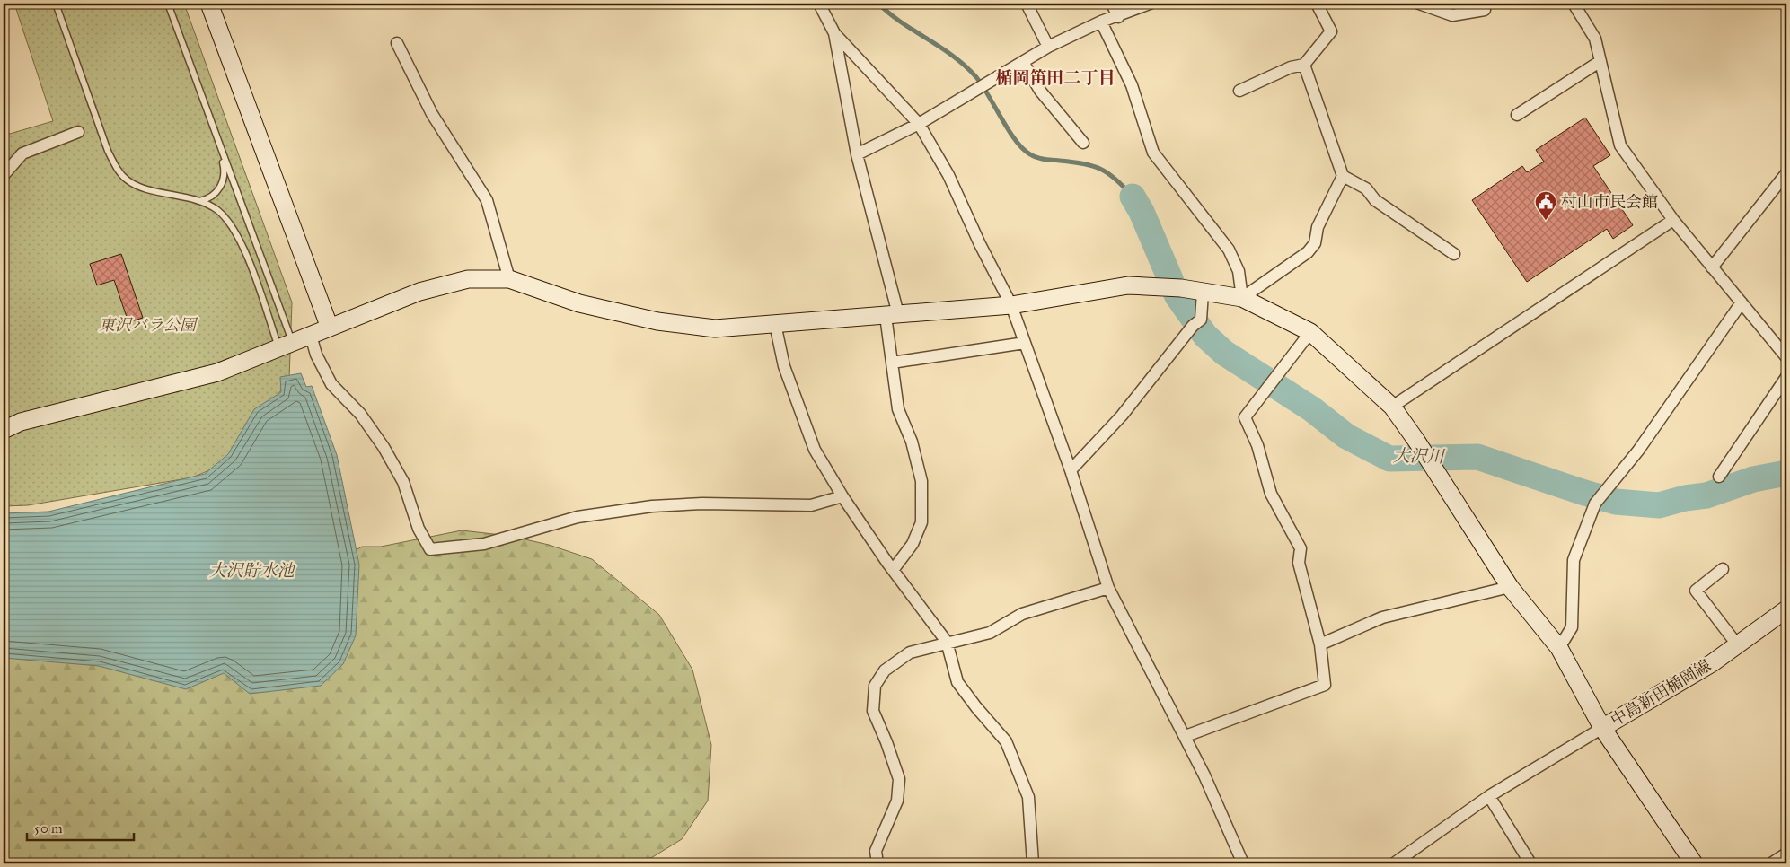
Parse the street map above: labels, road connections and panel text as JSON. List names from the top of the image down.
{
  "streets": {
    "street": ["中島新田楯岡線"]
  },
  "districts": ["楯岡笛田二丁目"],
  "water": ["大沢川", "大沢貯水池"],
  "parks": ["東沢バラ公園"],
  "places": {
    "public building": ["村山市民会館"]
  },
  "scale_bar": "50 m"
}
